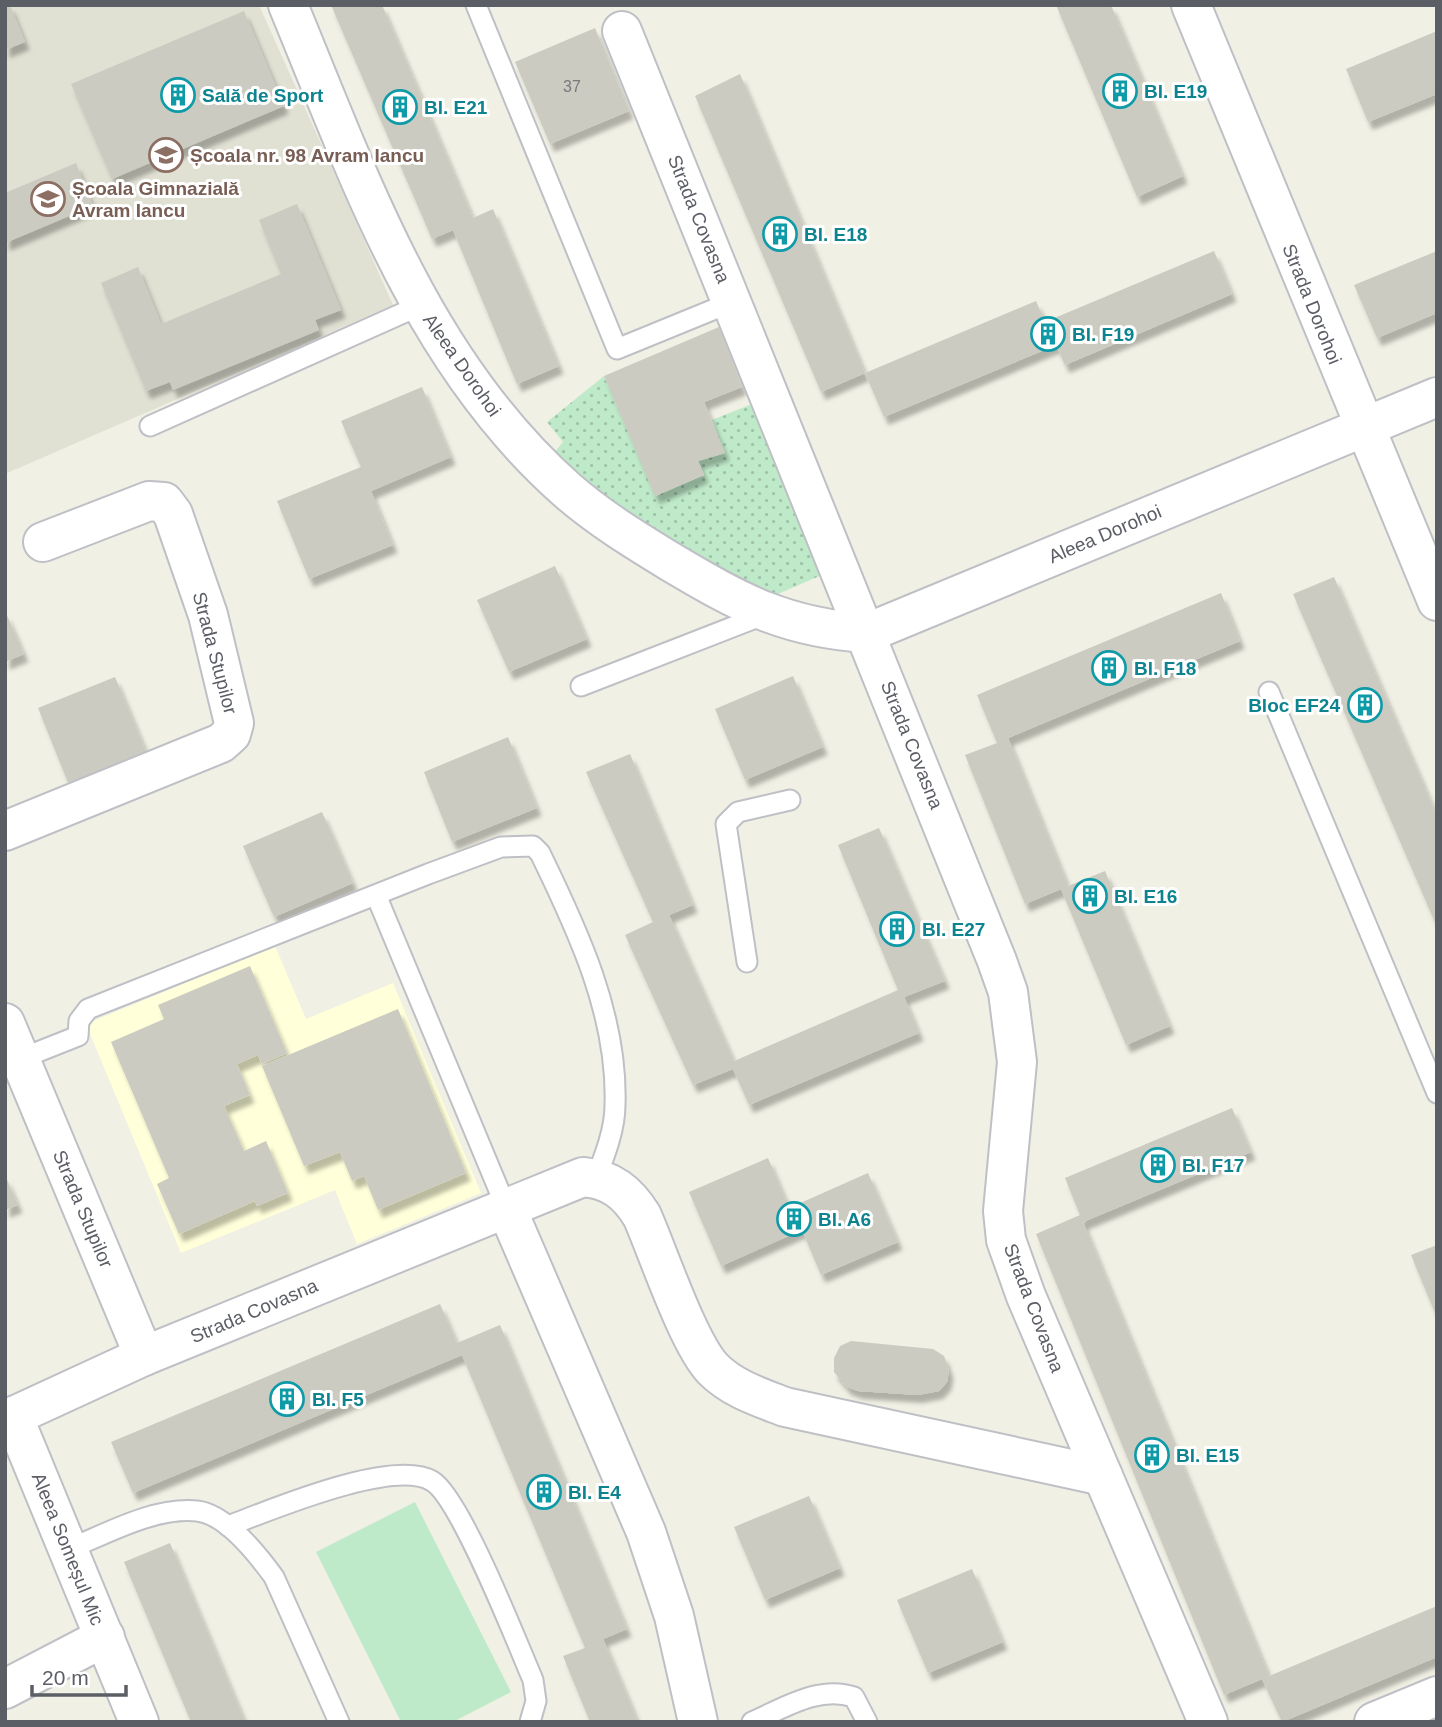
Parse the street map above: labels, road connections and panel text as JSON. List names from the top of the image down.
{
  "streets": {
    "street": [
      "Strada Covasna",
      "Strada Dorohoi",
      "Aleea Dorohoi",
      "Strada Stupilor",
      "Aleea Someșul Mic"
    ]
  },
  "crossings": [
    ["Strada Covasna", "Aleea Dorohoi"],
    ["Strada Covasna", "Strada Stupilor"],
    ["Strada Covasna", "Aleea Someșul Mic"],
    ["Strada Dorohoi", "Aleea Dorohoi"]
  ],
  "places": {
    "building": [
      "Bl. E19",
      "Sală de Sport",
      "Bl. E21",
      "Bl. E18",
      "Bl. F19",
      "Bl. F18",
      "Bloc EF24",
      "Bl. E16",
      "Bl. E27",
      "Bl. F17",
      "Bl. A6",
      "Bl. F5",
      "Bl. E15",
      "Bl. E4"
    ],
    "school or university": ["Școala nr. 98 Avram Iancu", "Școala Gimnazială Avram Iancu"]
  },
  "house_numbers": ["37"],
  "scale_bar": "20 m"
}
